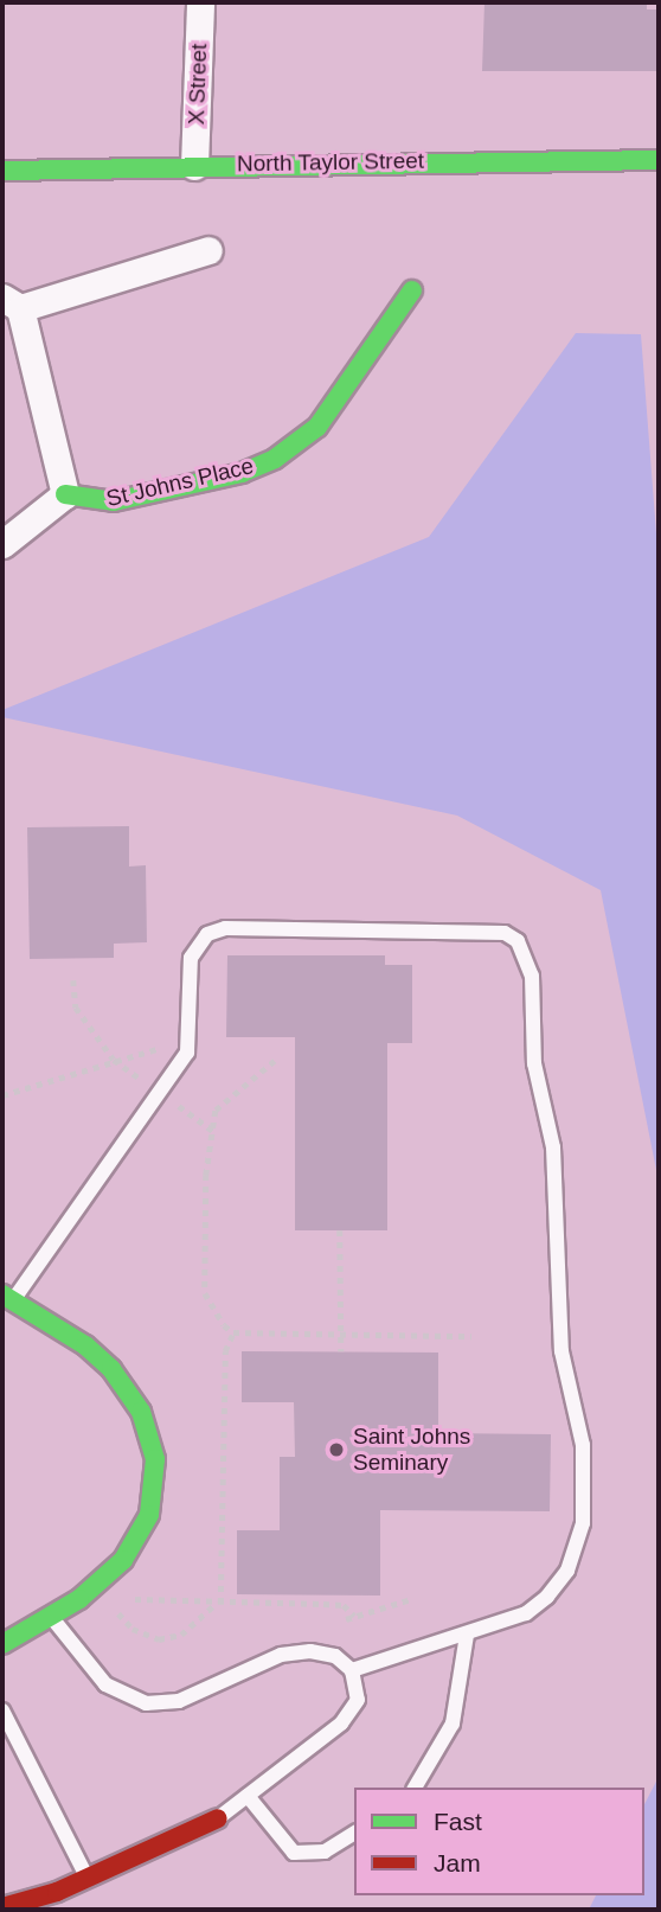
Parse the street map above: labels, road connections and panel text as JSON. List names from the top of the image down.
{
  "streets": {
    "street": ["X Street", "North Taylor Street", "St Johns Place"]
  },
  "crossings": [
    ["X Street", "North Taylor Street"]
  ],
  "places": ["Saint Johns Seminary"],
  "legend": ["Fast", "Jam"]
}
